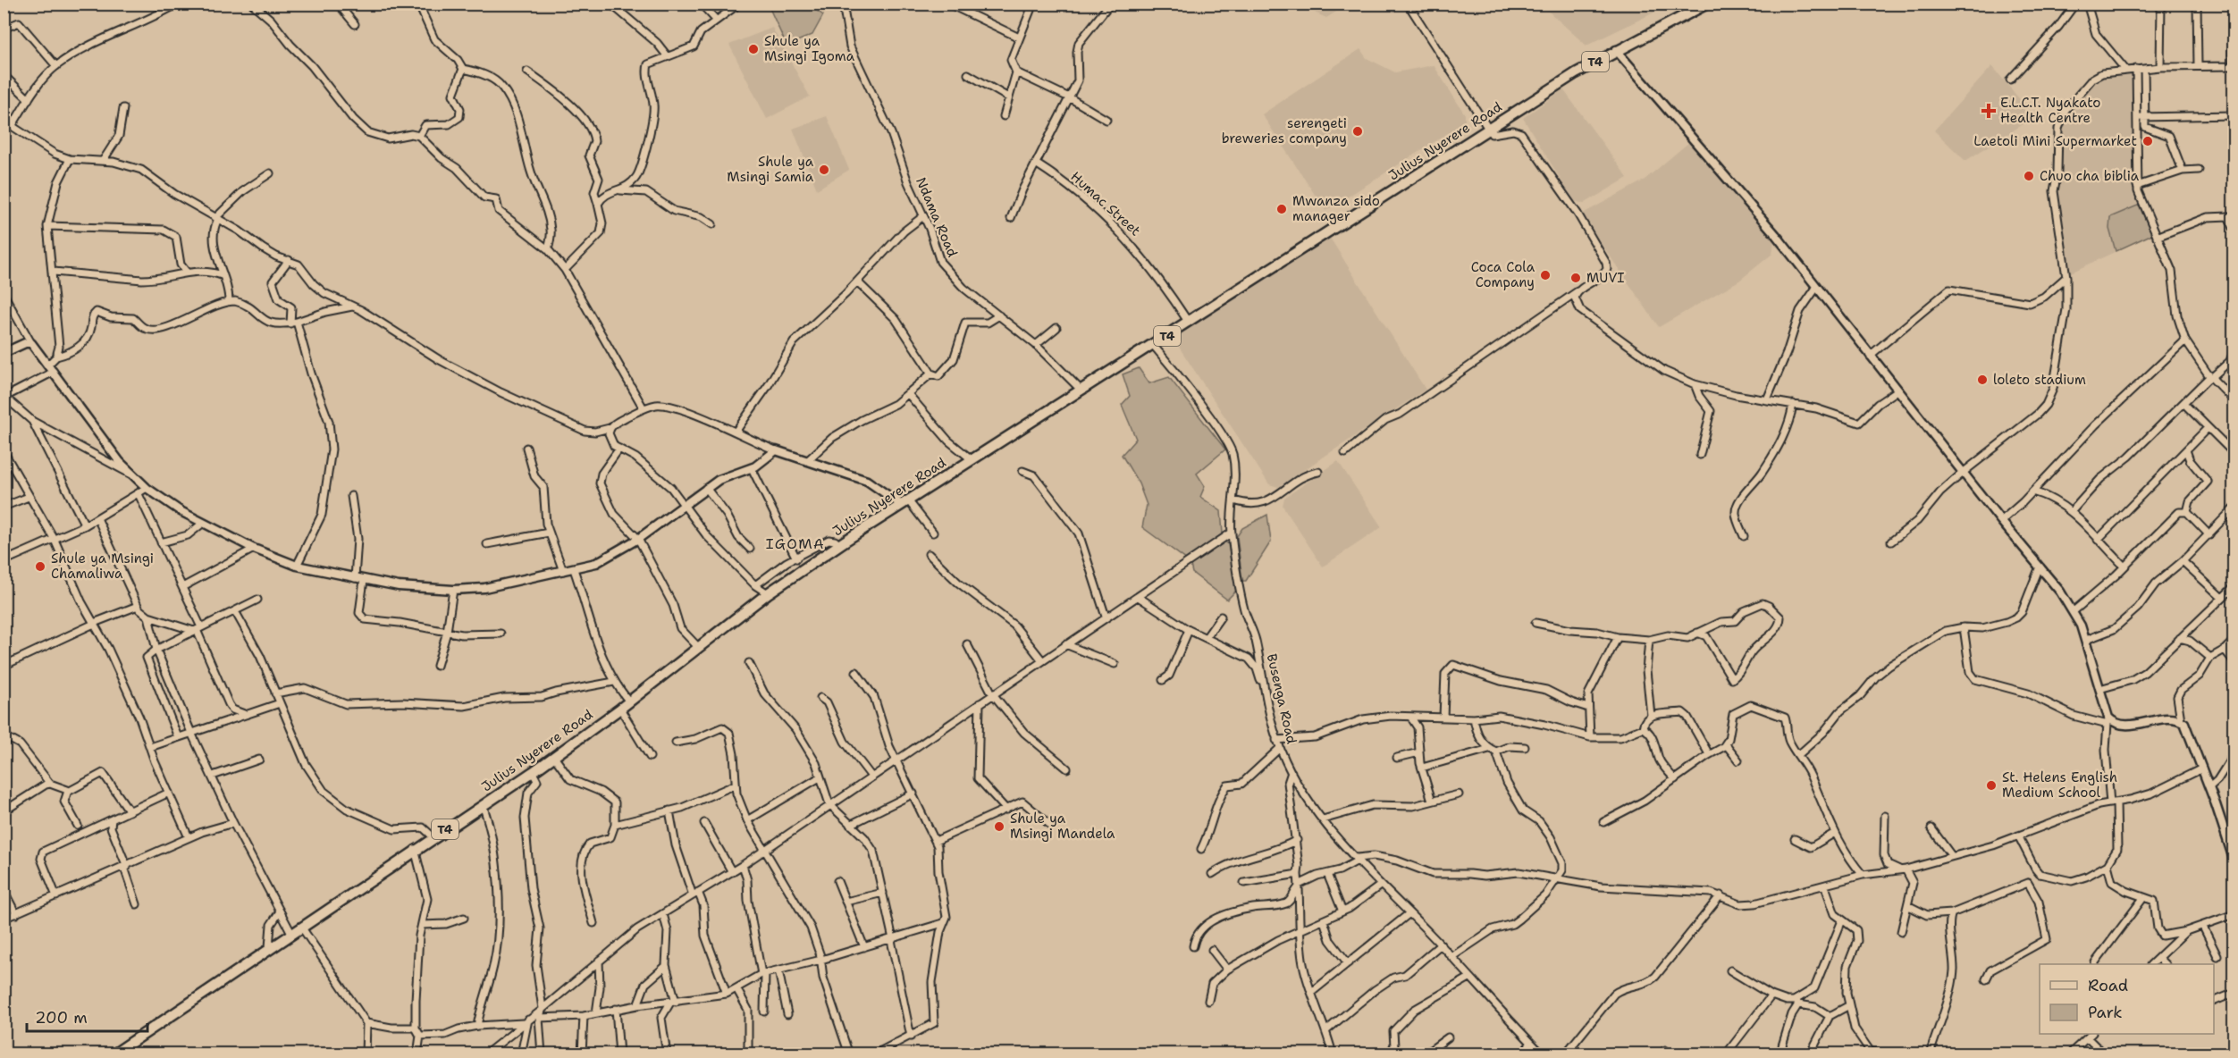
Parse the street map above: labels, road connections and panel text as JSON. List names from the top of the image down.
{
  "streets": {
    "highway": ["T4", "Julius Nyerere Road"],
    "street": ["Humac Street", "Ndama Road", "Busenga Road"]
  },
  "crossings": [
    ["Julius Nyerere Road", "Humac Street"],
    ["Julius Nyerere Road", "Ndama Road"],
    ["Julius Nyerere Road", "Busenga Road"]
  ],
  "districts": ["IGOMA"],
  "places": {
    "other": [
      "Shule ya Msingi Igoma",
      "serengeti breweries company",
      "Laetoli Mini Supermarket",
      "Shule ya Msingi Samia",
      "Chuo cha biblia",
      "Mwanza sido manager",
      "Coca Cola Company",
      "MUVI",
      "loleto stadium",
      "Shule ya Msingi Chamaliwa",
      "St. Helens English Medium School",
      "Shule ya Msingi Mandela"
    ],
    "health": ["E.L.C.T. Nyakato Health Centre"]
  },
  "legend": ["Road", "Park"],
  "scale_bar": "200 m"
}
